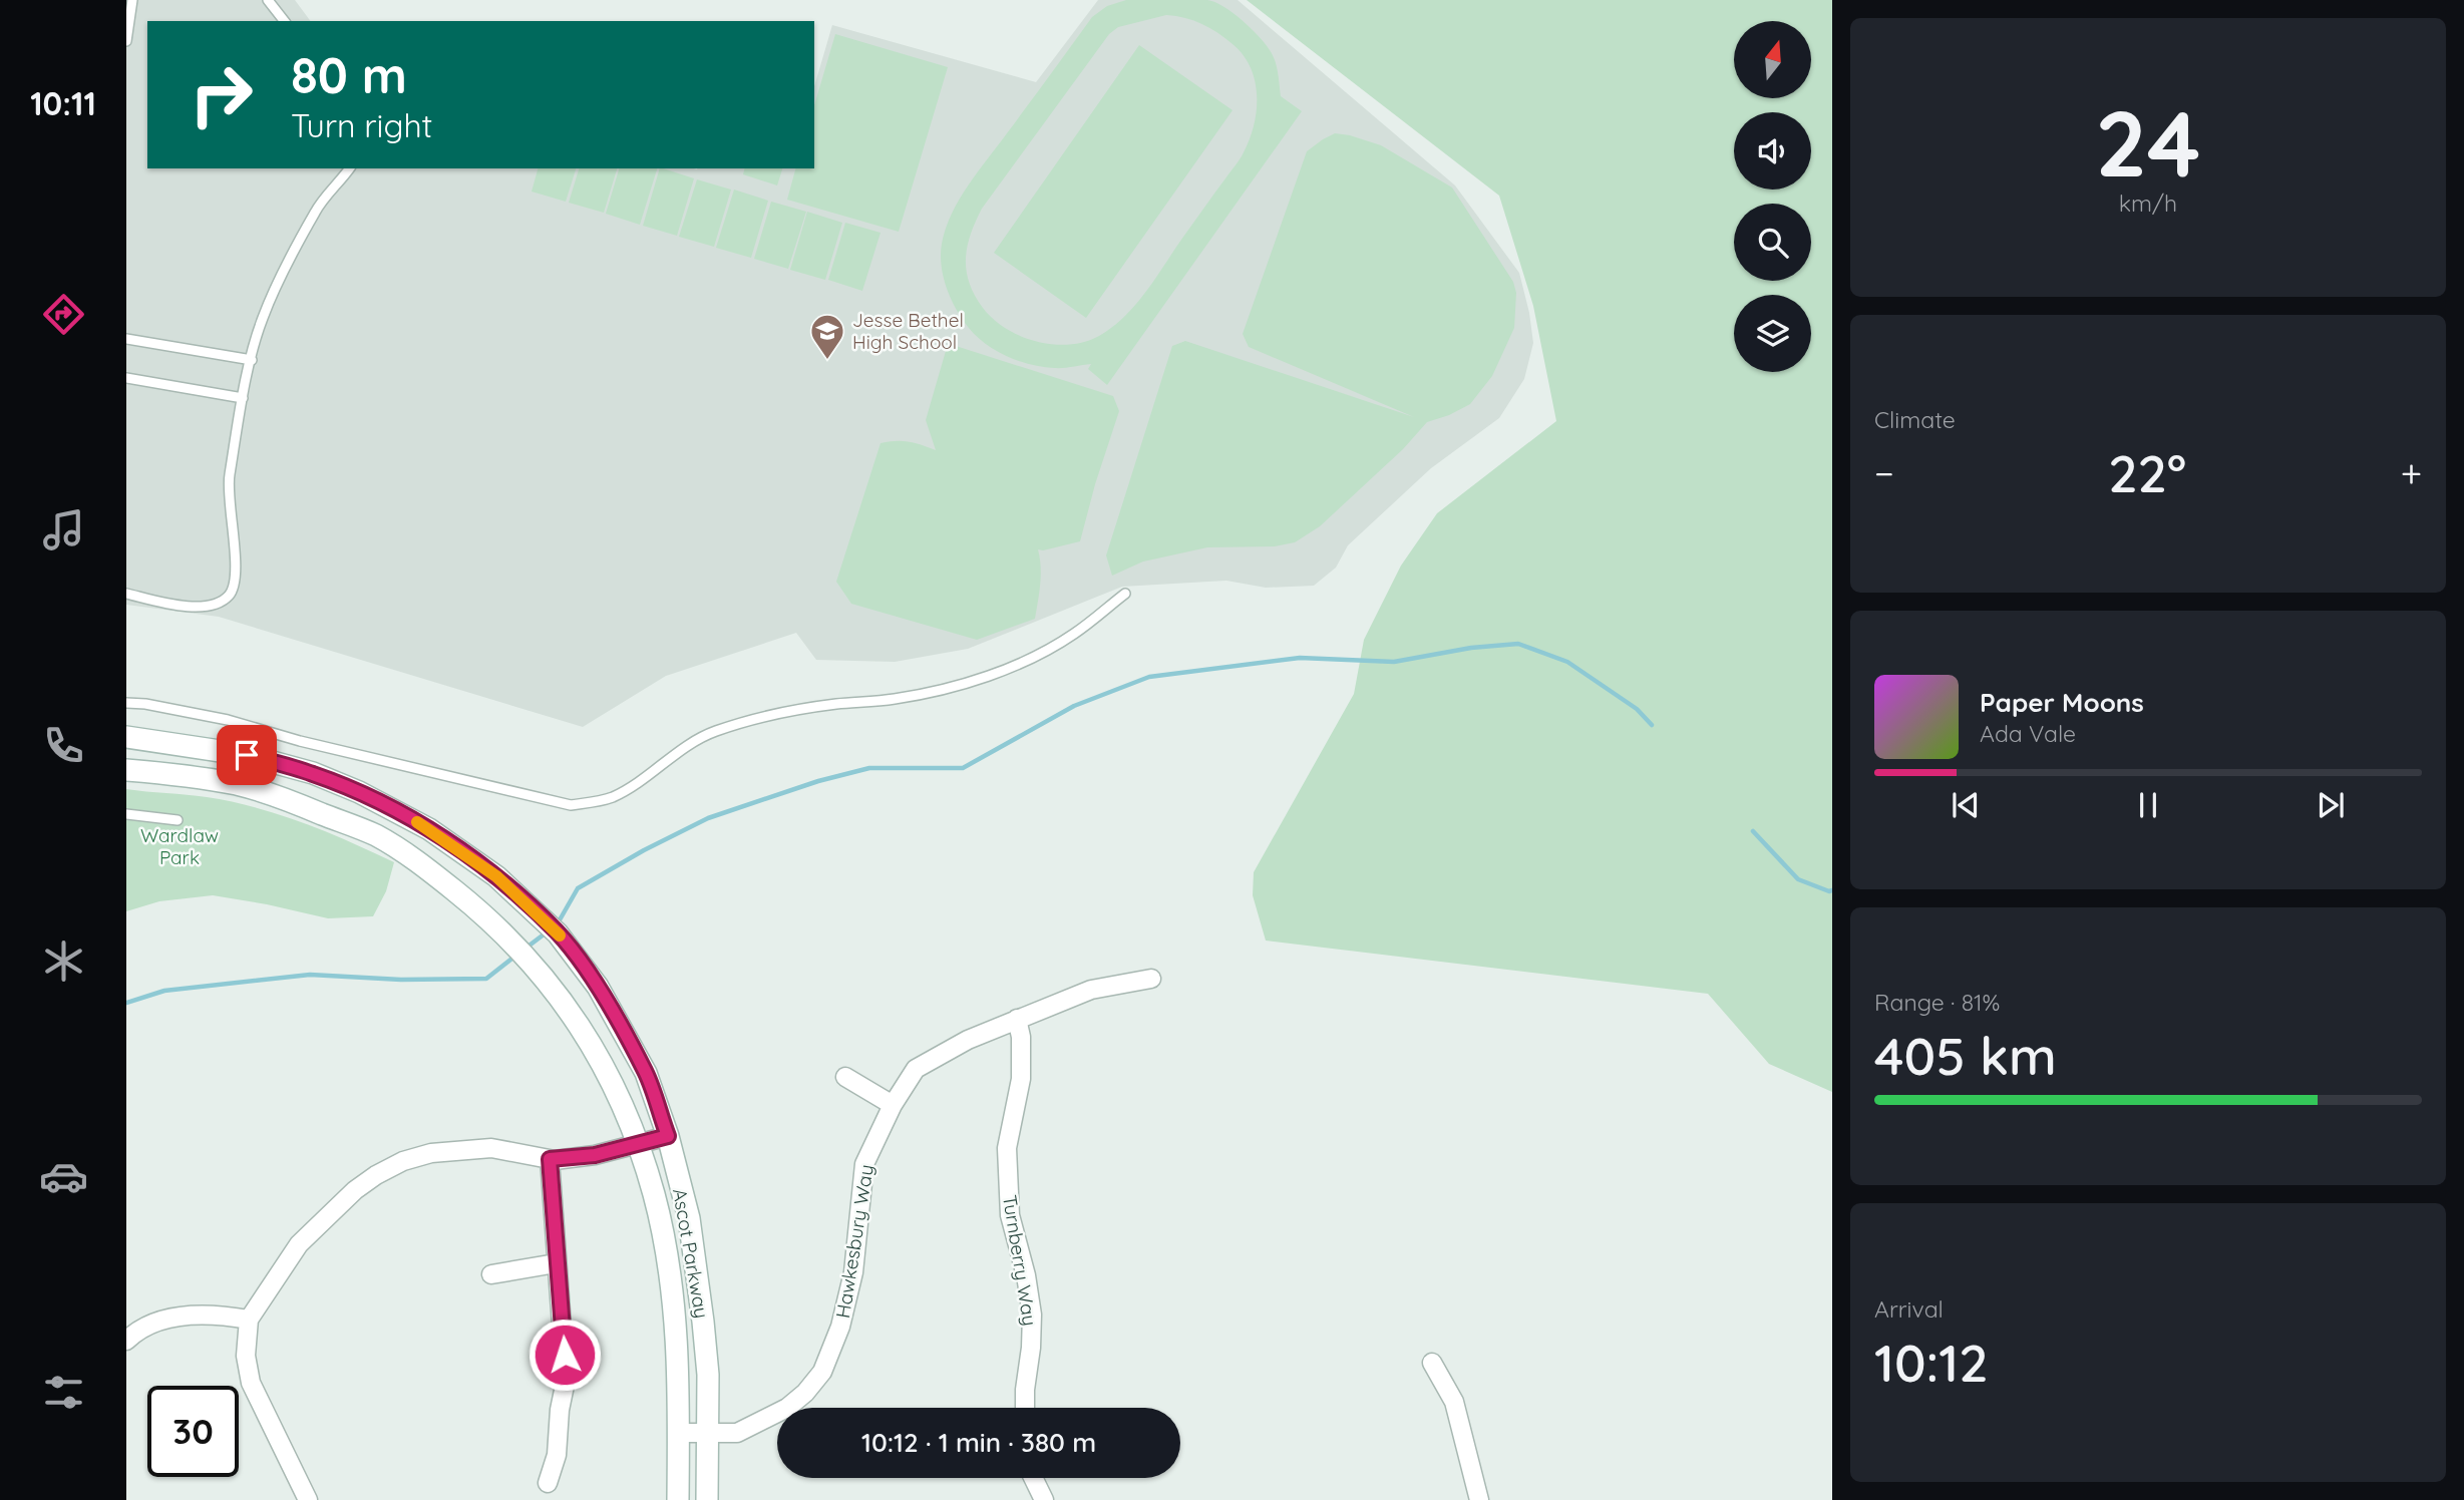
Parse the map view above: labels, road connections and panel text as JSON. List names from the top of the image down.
{
  "streets": {
    "main road": ["Ascot Parkway"],
    "street": ["Hawkesbury Way", "Turnberry Way"]
  },
  "crossings": [
    ["Hawkesbury Way", "Ascot Parkway"],
    ["Hawkesbury Way", "Turnberry Way"]
  ],
  "parks": ["Wardlaw Park"],
  "places": {
    "school or university": ["Jesse Bethel High School"]
  },
  "north": "top",
  "page": {
    "tabs": "10:11",
    "tile": [
      ["24", "km/h"],
      "Climate",
      ["Range · 81%", "405 km"],
      ["Arrival", "10:12"]
    ],
    "turn": ["80 m", "Turn right"],
    "heat": ["−", "22°", "+"],
    "song": ["Paper Moons", "Ada Vale"],
    "limit": "30",
    "trip": "10:12 · 1 min · 380 m"
  }
}
